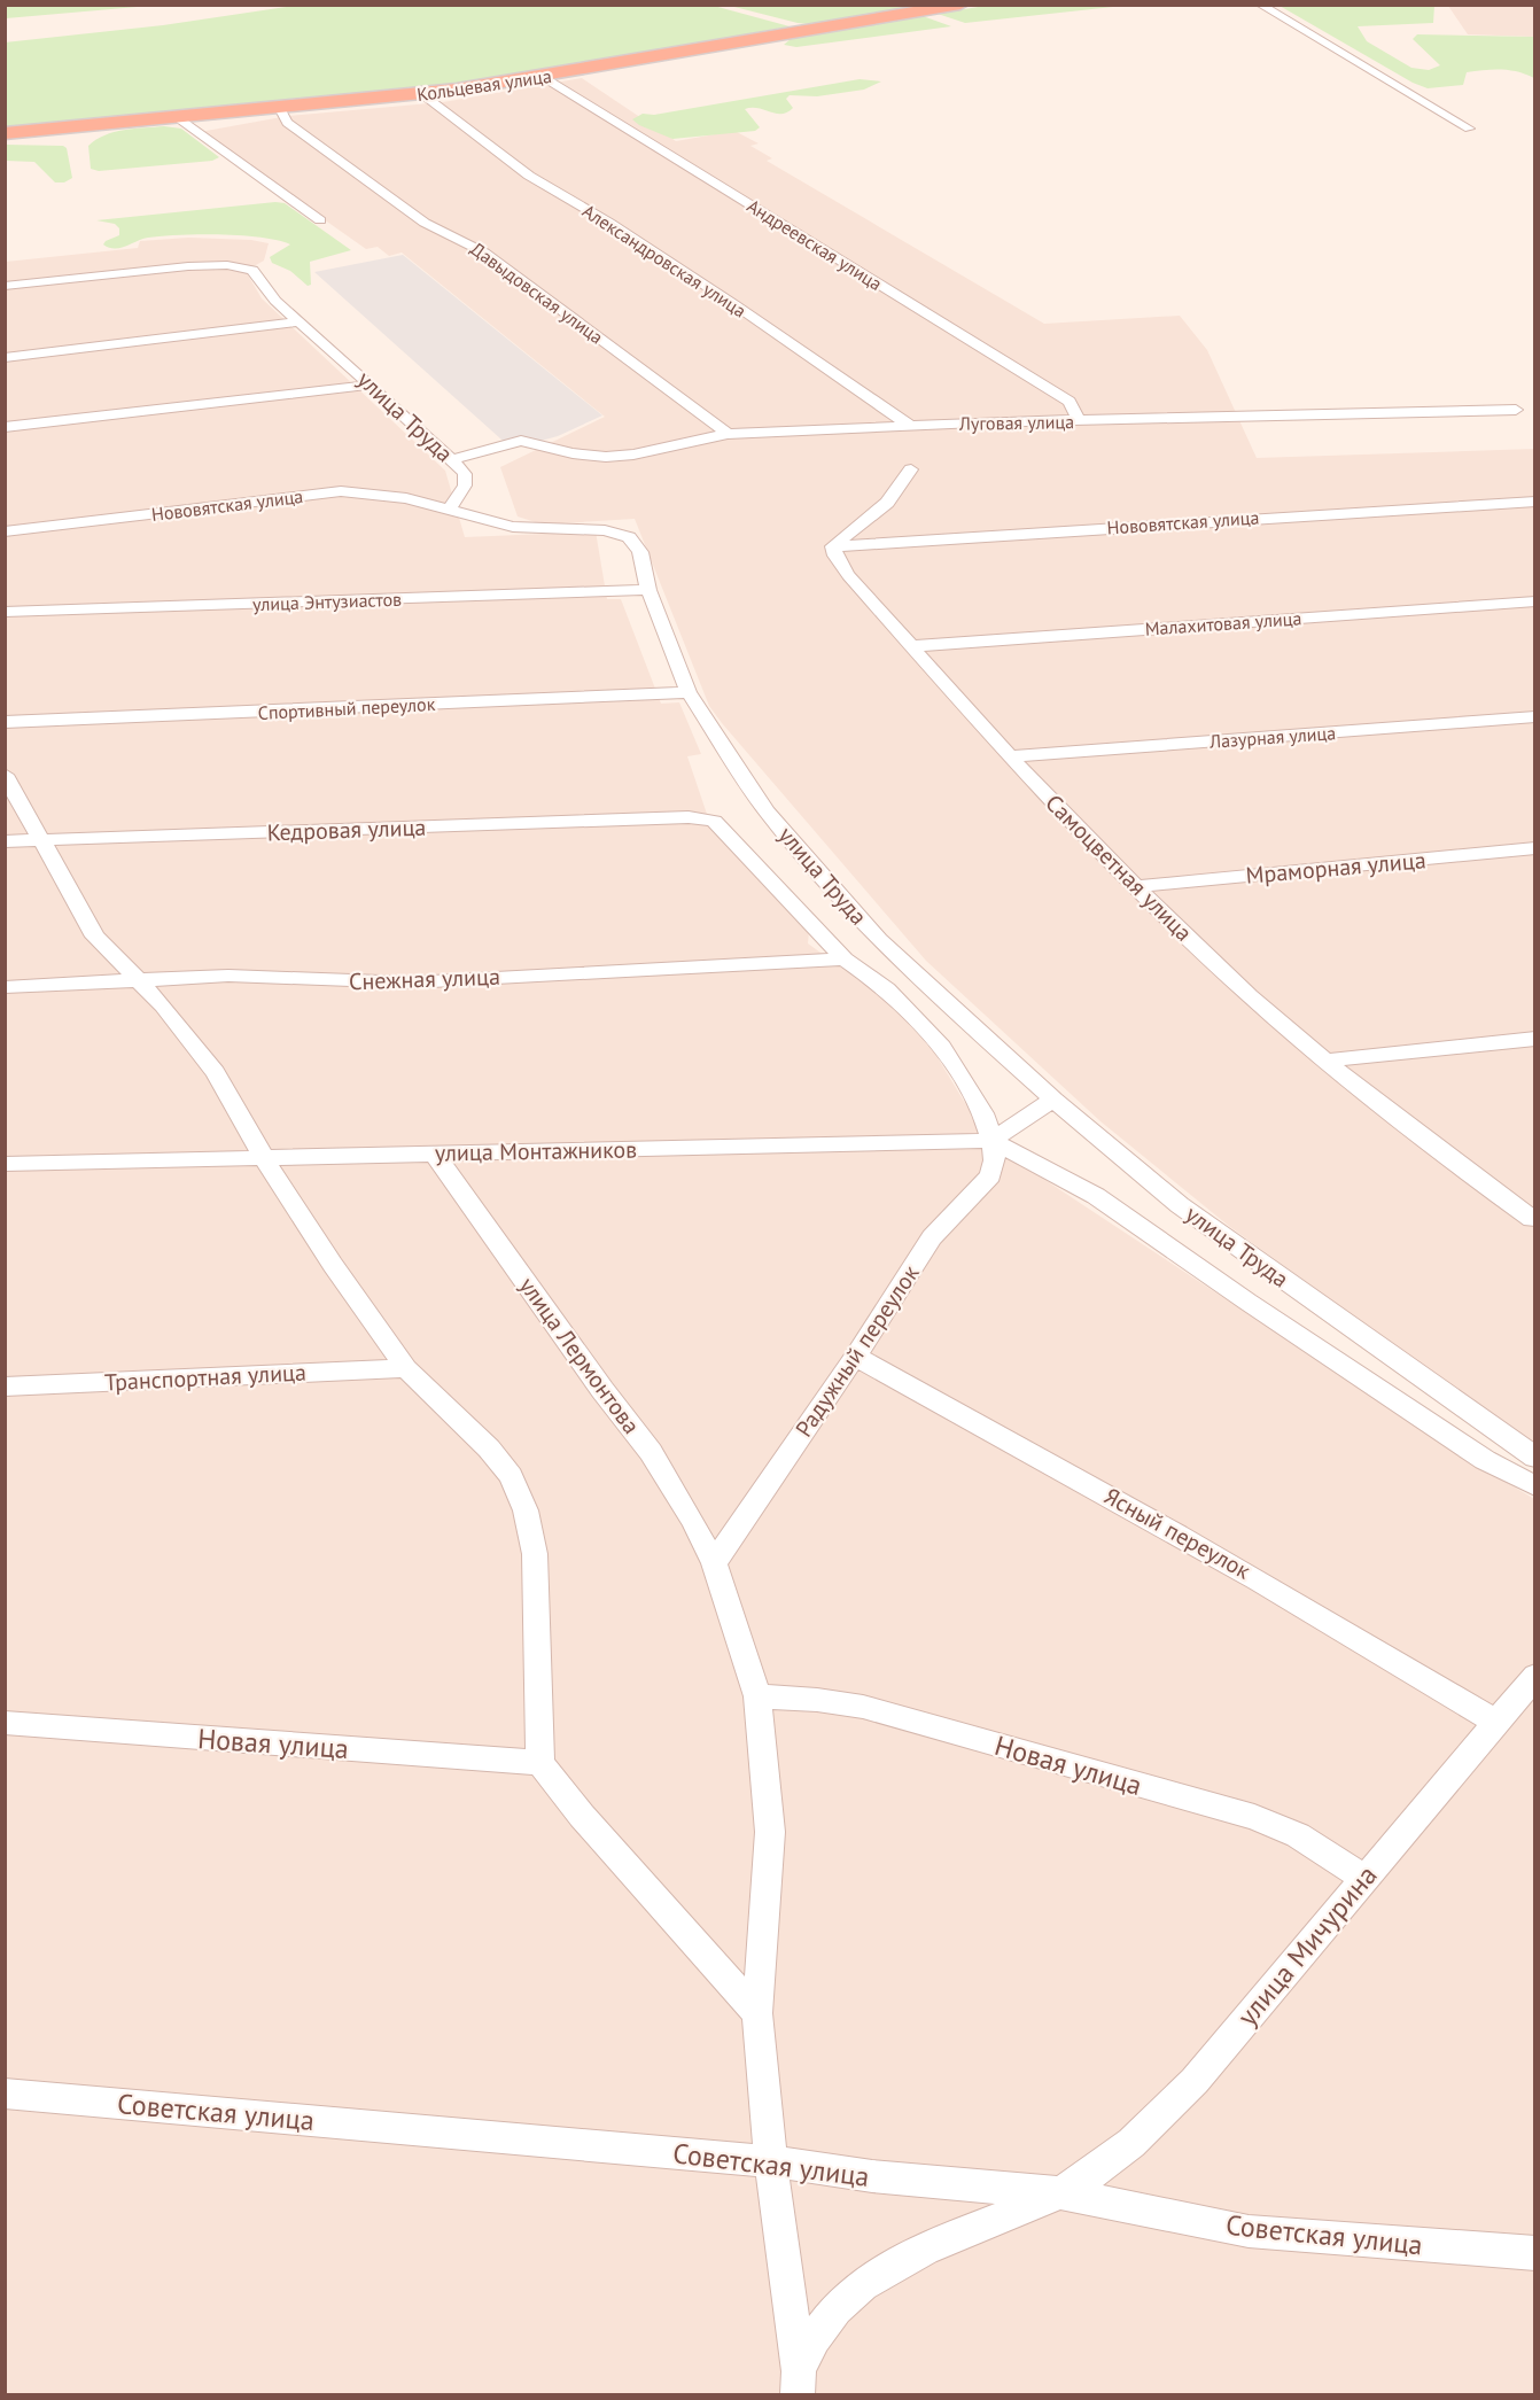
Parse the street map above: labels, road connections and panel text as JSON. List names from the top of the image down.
{
  "streets": {
    "highway": ["Кольцевая улица"],
    "street": [
      "Андреевская улица",
      "Александровская улица",
      "Давыдовская улица",
      "улица Труда",
      "Луговая улица",
      "Нововятская улица",
      "улица Энтузиастов",
      "Малахитовая улица",
      "Спортивный переулок",
      "Лазурная улица",
      "Кедровая улица",
      "Самоцветная улица",
      "Мраморная улица",
      "Снежная улица",
      "улица Монтажников",
      "Радужный переулок",
      "улица Лермонтова",
      "Транспортная улица",
      "Ясный переулок",
      "Новая улица",
      "улица Мичурина",
      "Советская улица"
    ]
  },
  "crossings": [
    ["Кольцевая улица", "Андреевская улица"],
    ["Кольцевая улица", "Александровская улица"],
    ["Кольцевая улица", "Давыдовская улица"],
    ["Андреевская улица", "Луговая улица"],
    ["Александровская улица", "Луговая улица"],
    ["Давыдовская улица", "Луговая улица"],
    ["улица Труда", "Луговая улица"],
    ["улица Труда", "Нововятская улица"],
    ["улица Труда", "улица Энтузиастов"],
    ["улица Труда", "Спортивный переулок"],
    ["улица Труда", "Кедровая улица"],
    ["улица Труда", "Снежная улица"],
    ["улица Труда", "улица Монтажников"],
    ["улица Труда", "Радужный переулок"],
    ["Нововятская улица", "Самоцветная улица"],
    ["Малахитовая улица", "Самоцветная улица"],
    ["Лазурная улица", "Самоцветная улица"],
    ["Самоцветная улица", "Мраморная улица"],
    ["улица Монтажников", "Радужный переулок"],
    ["улица Монтажников", "улица Лермонтова"],
    ["Радужный переулок", "улица Лермонтова"],
    ["Радужный переулок", "Ясный переулок"],
    ["улица Лермонтова", "Новая улица"],
    ["улица Лермонтова", "улица Мичурина"],
    ["улица Лермонтова", "Советская улица"],
    ["Ясный переулок", "улица Мичурина"],
    ["Новая улица", "улица Мичурина"],
    ["улица Мичурина", "Советская улица"]
  ]
}
